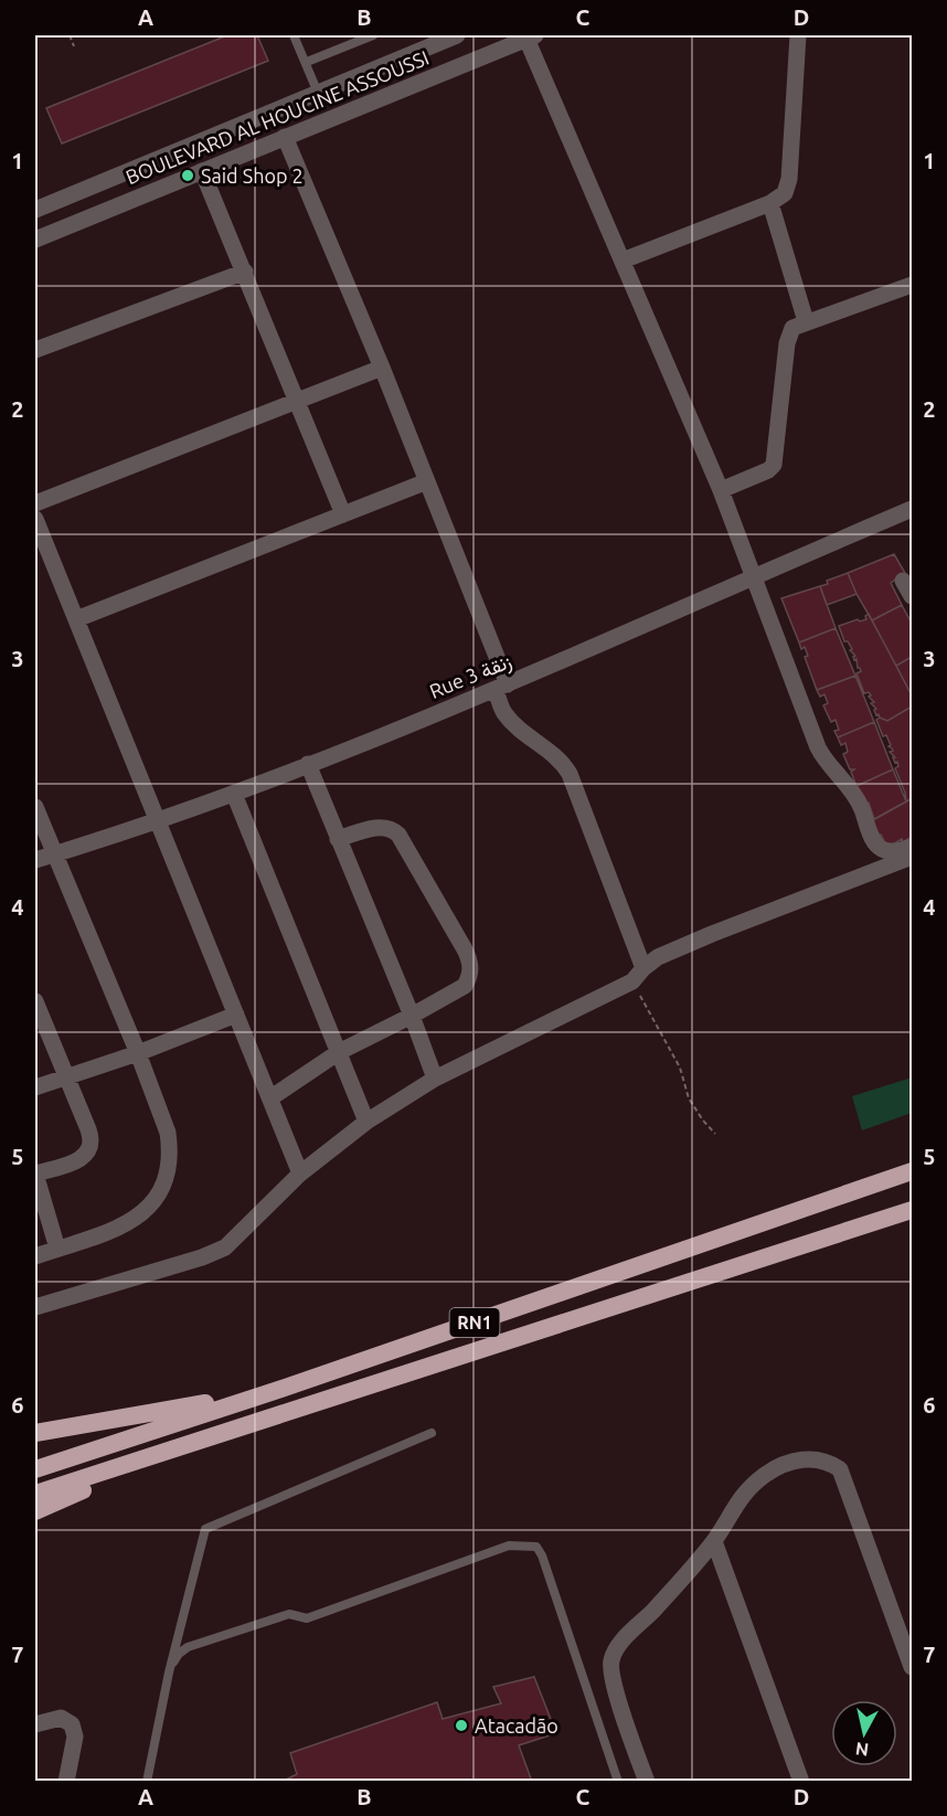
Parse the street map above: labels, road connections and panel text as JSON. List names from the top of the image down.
{
  "streets": {
    "highway": ["RN1"],
    "street": ["BOULEVARD AL HOUCINE ASSOUSSI", "Rue 3 زنقة"]
  },
  "places": ["Said Shop 2", "Atacadão"],
  "north": "bottom",
  "grid": {
    "columns": [
      "A",
      "B",
      "C",
      "D"
    ],
    "rows": [
      "1",
      "2",
      "3",
      "4",
      "5",
      "6",
      "7"
    ]
  }
}
